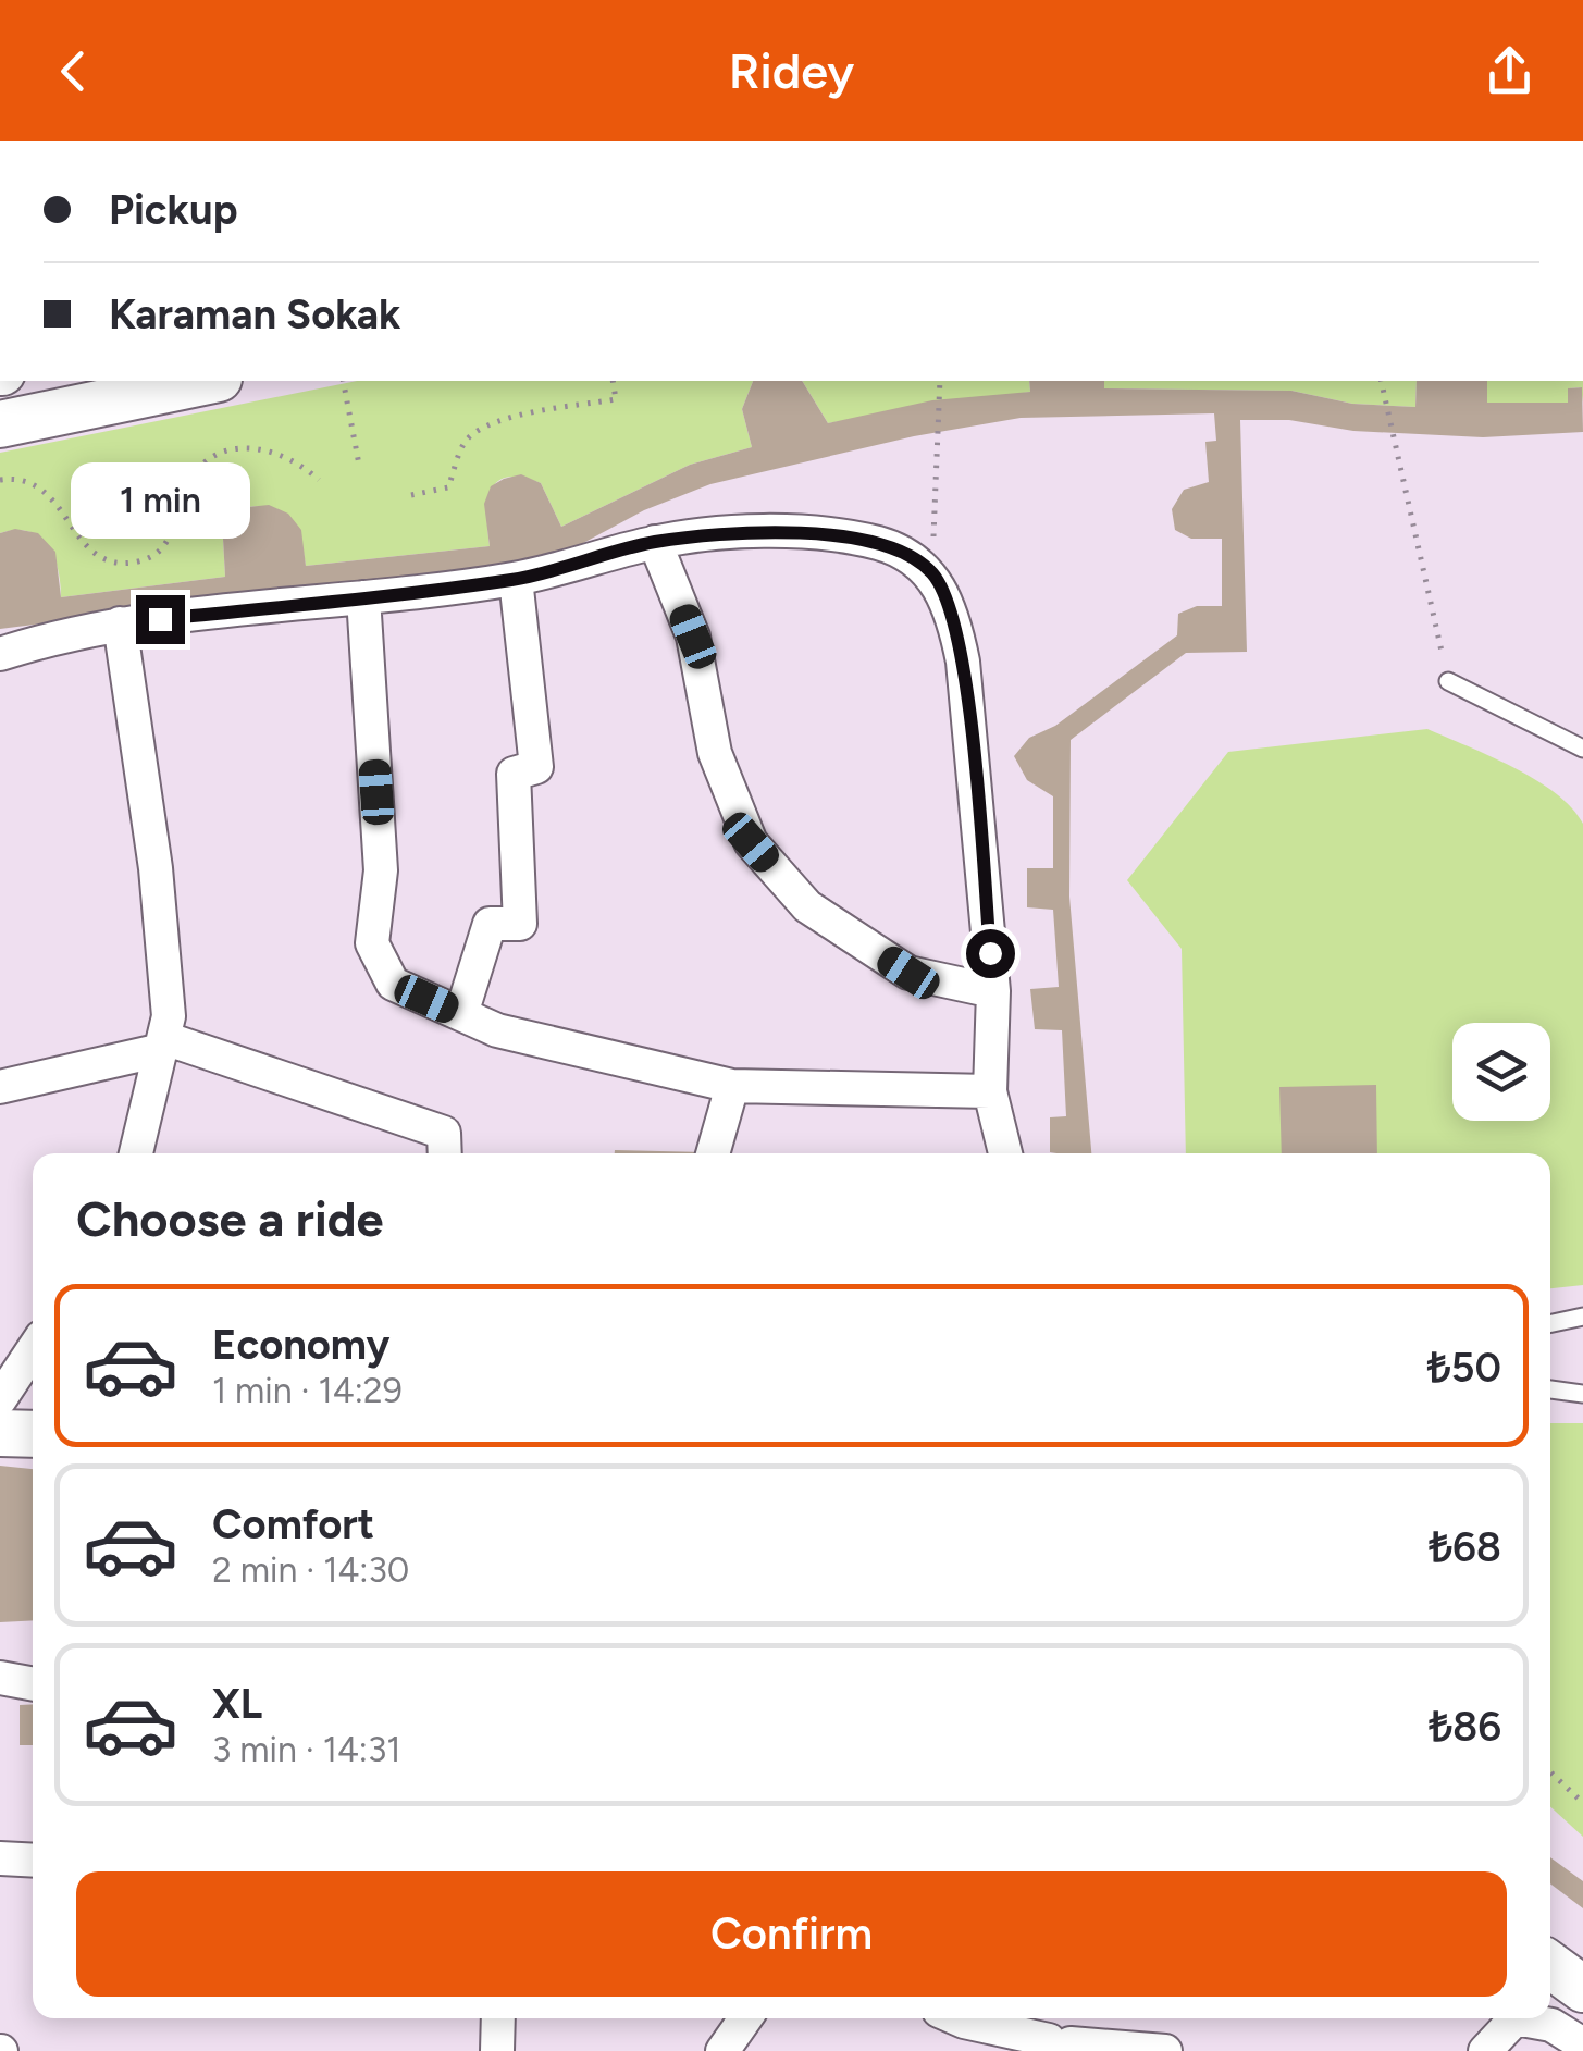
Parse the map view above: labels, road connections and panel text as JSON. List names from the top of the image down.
{
  "page": {
    "header": "Ridey",
    "banner": ["Pickup", "Karaman Sokak"],
    "bubble": "1 min",
    "heading": "Choose a ride",
    "list": [
      {
        "name": "Economy",
        "note": "1 min · 14:29",
        "value": "₺50"
      },
      {
        "name": "Comfort",
        "note": "2 min · 14:30",
        "value": "₺68"
      },
      {
        "name": "XL",
        "note": "3 min · 14:31",
        "value": "₺86"
      }
    ],
    "buttons": "Confirm"
  }
}
